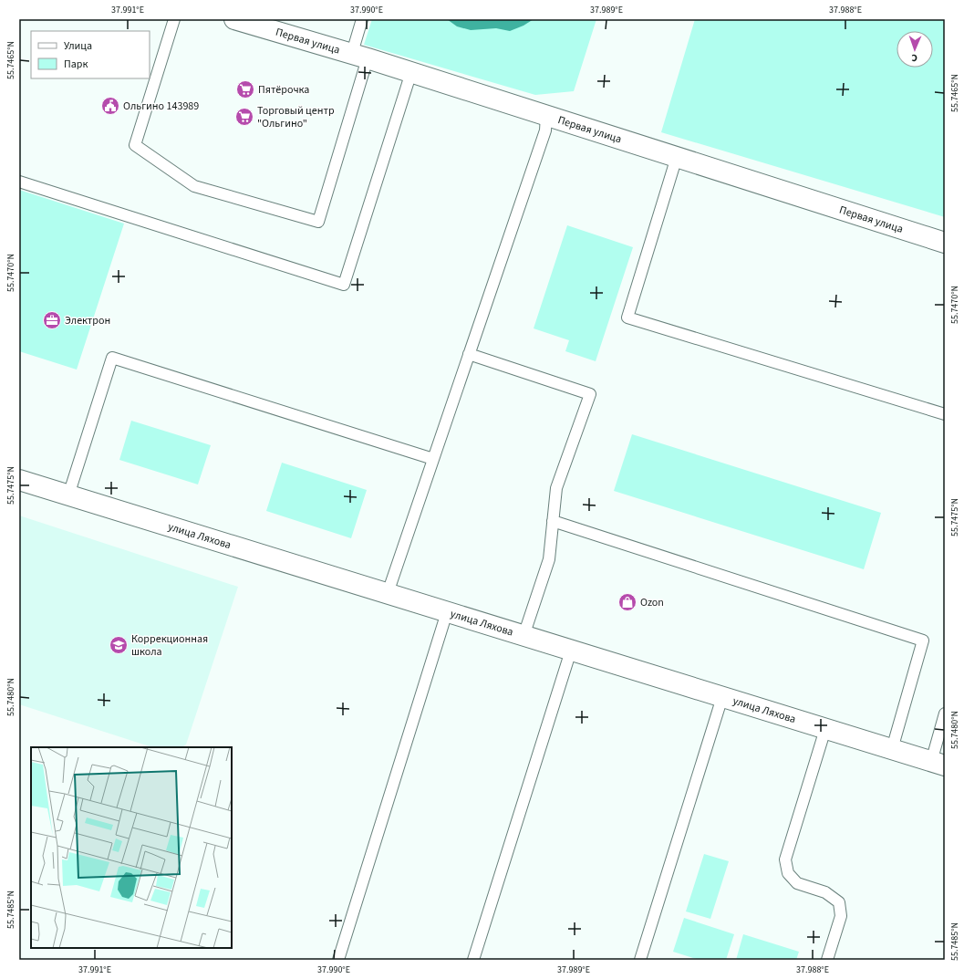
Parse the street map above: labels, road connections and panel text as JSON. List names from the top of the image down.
{
  "streets": {
    "street": ["Первая улица", "улица Ляхова"]
  },
  "places": {
    "supermarket": ["Пятёрочка", "Торговый центр \"Ольгино\""],
    "public building": ["Ольгино 143989"],
    "office": ["Электрон"],
    "shop": ["Ozon"],
    "school or university": ["Коррекционная школа"]
  },
  "legend": ["Улица", "Парк"],
  "north": "bottom",
  "coordinates": [
    "37.991°E",
    "37.990°E",
    "37.989°E",
    "37.988°E",
    "55.7465°N",
    "55.7470°N",
    "55.7475°N",
    "55.7480°N",
    "55.7485°N"
  ]
}
